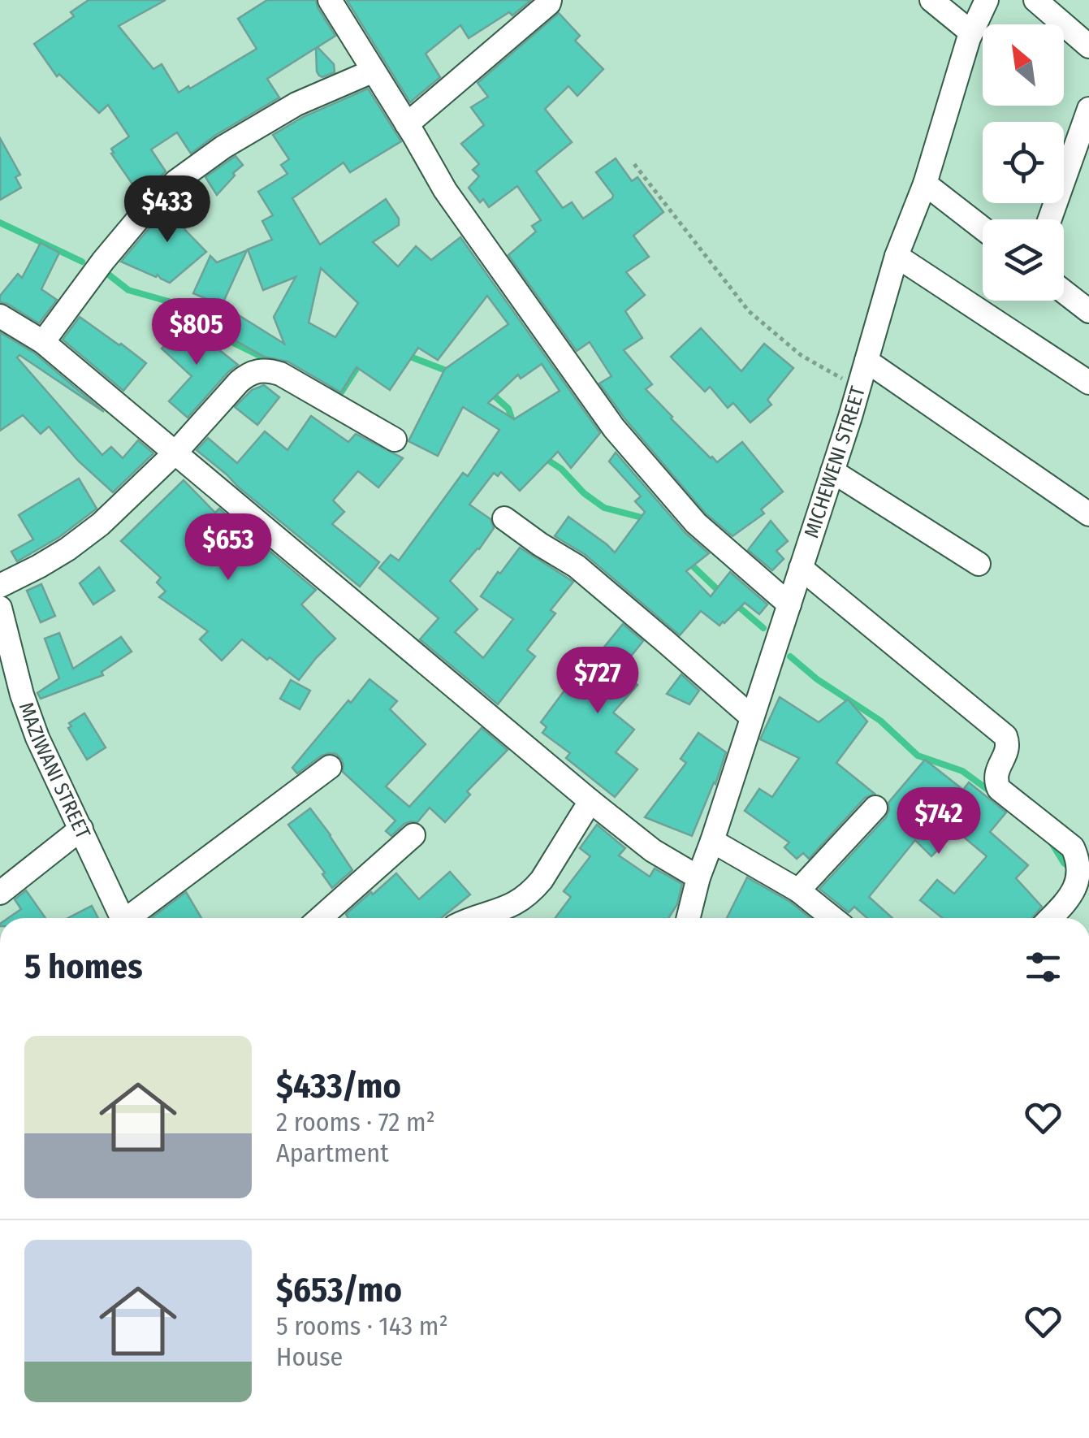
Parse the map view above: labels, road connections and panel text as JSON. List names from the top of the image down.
{
  "streets": {
    "street": ["MICHEWENI STREET", "MAZIWANI STREET"]
  },
  "north": "top left",
  "page": {
    "price": [
      "$433",
      "$805",
      "$653",
      "$727",
      "$742"
    ],
    "heading": "5 homes",
    "list": [
      {
        "name": "$433/mo",
        "note": "2 rooms · 72 m² · Apartment"
      },
      {
        "name": "$653/mo",
        "note": "5 rooms · 143 m² · House"
      }
    ]
  }
}
